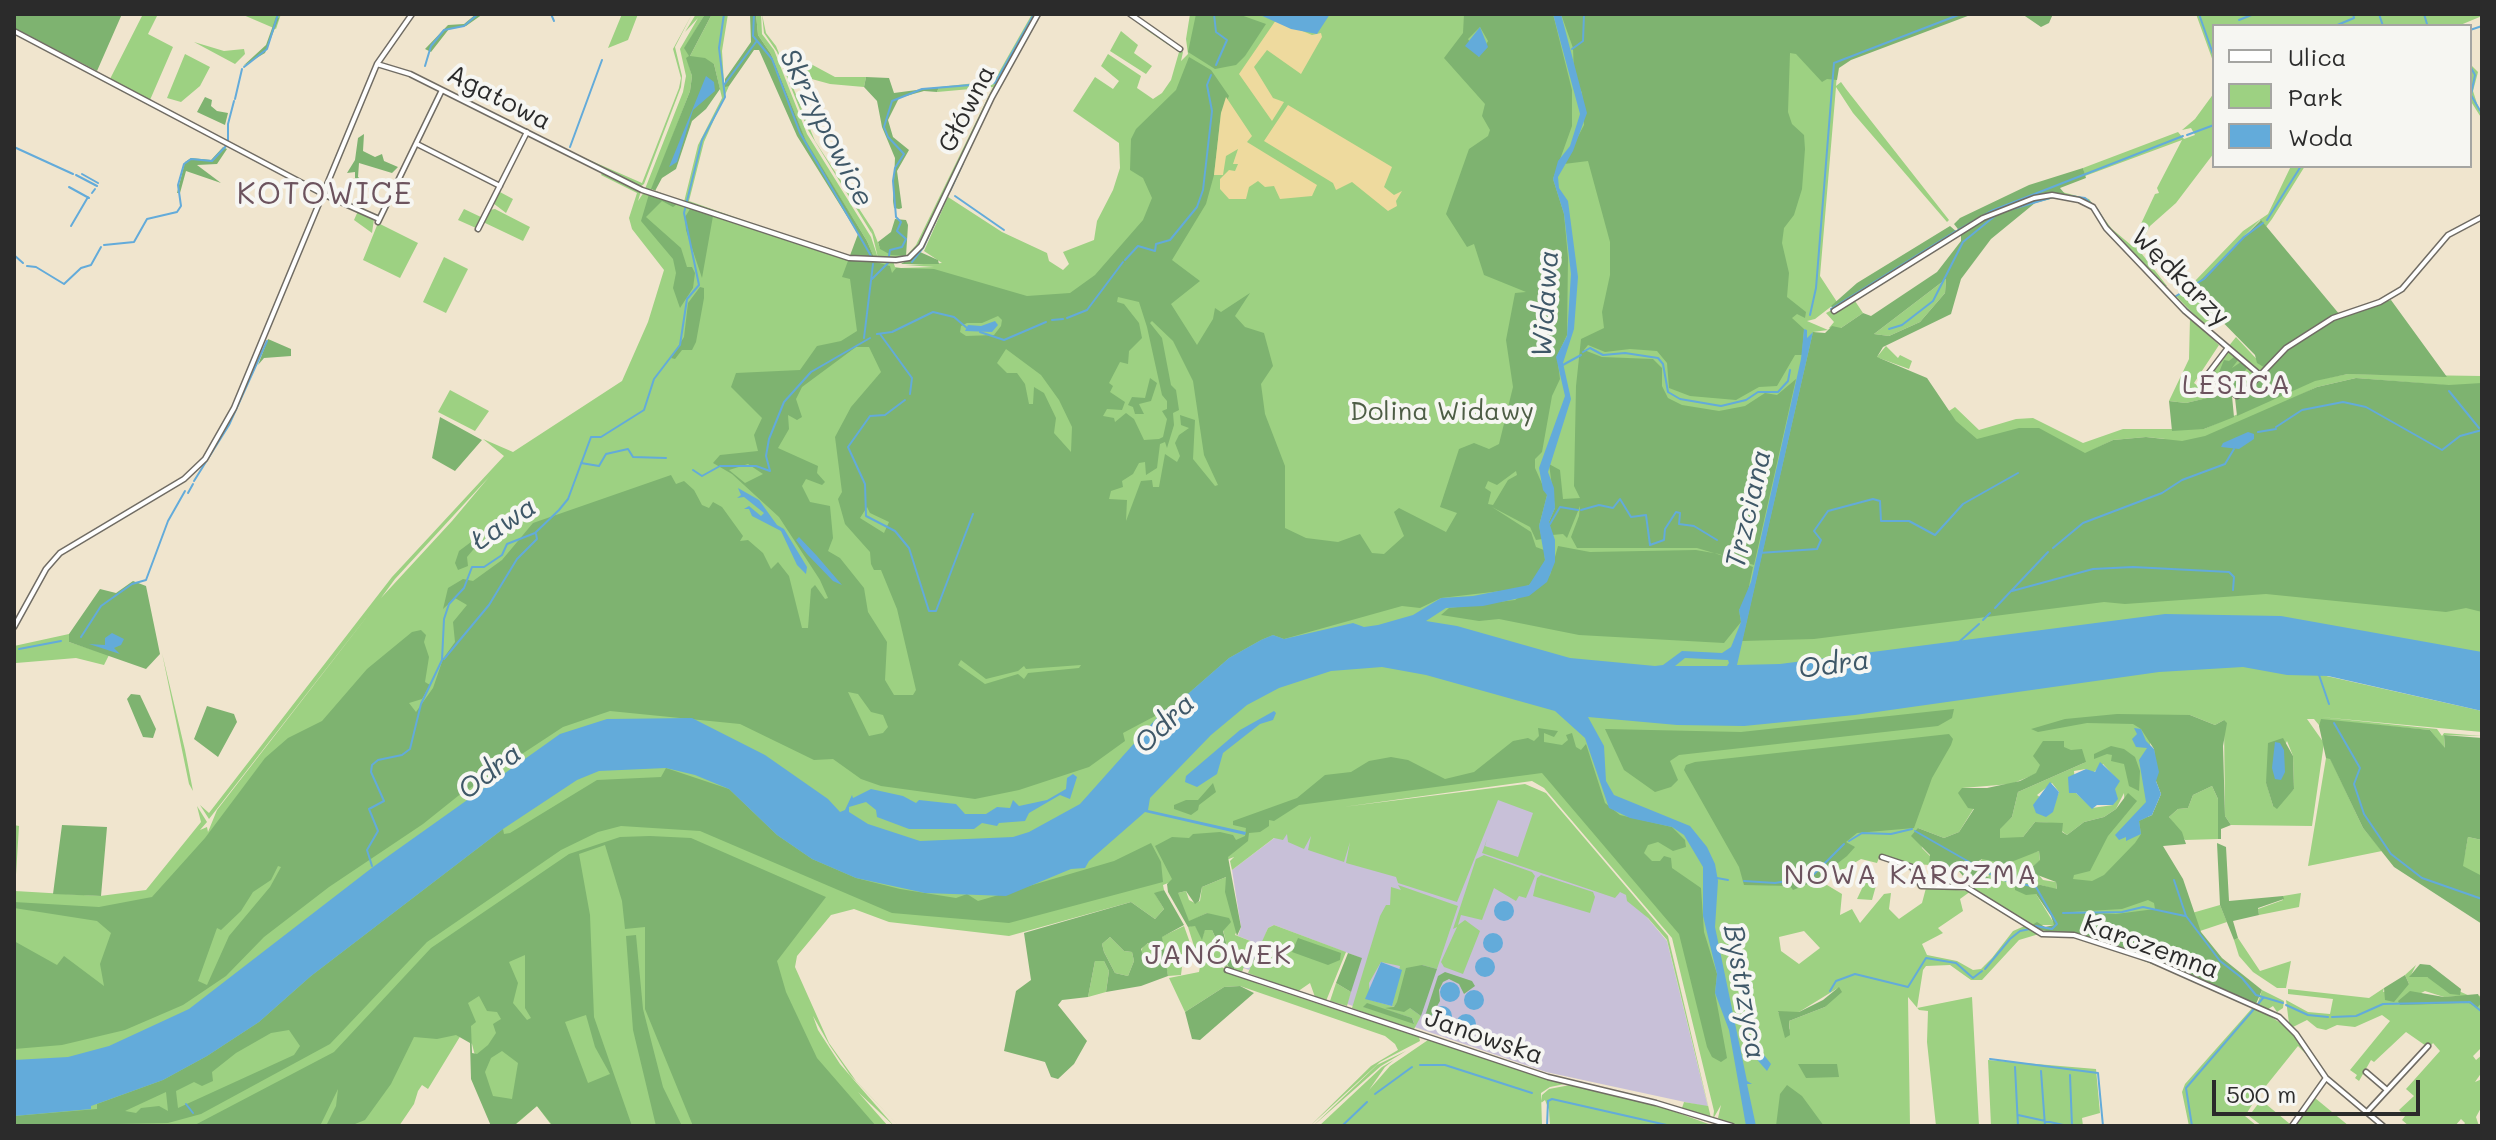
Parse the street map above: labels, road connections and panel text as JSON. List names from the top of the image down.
{
  "streets": {
    "street": [
      "Agatowa",
      "Główna",
      "Wędkarzy",
      "Karczemna",
      "Janowska"
    ]
  },
  "crossings": [
    ["Agatowa", "Główna"]
  ],
  "districts": [
    "KOTOWICE",
    "LESICA",
    "NOWA KARCZMA",
    "JANÓWEK"
  ],
  "water": [
    "Skrzypowice",
    "Widawa",
    "Trzciana",
    "Ława",
    "Odra",
    "Bystrzyca"
  ],
  "parks": ["Dolina Widawy"],
  "legend": ["Ulica", "Park", "Woda"],
  "scale_bar": "500 m"
}
